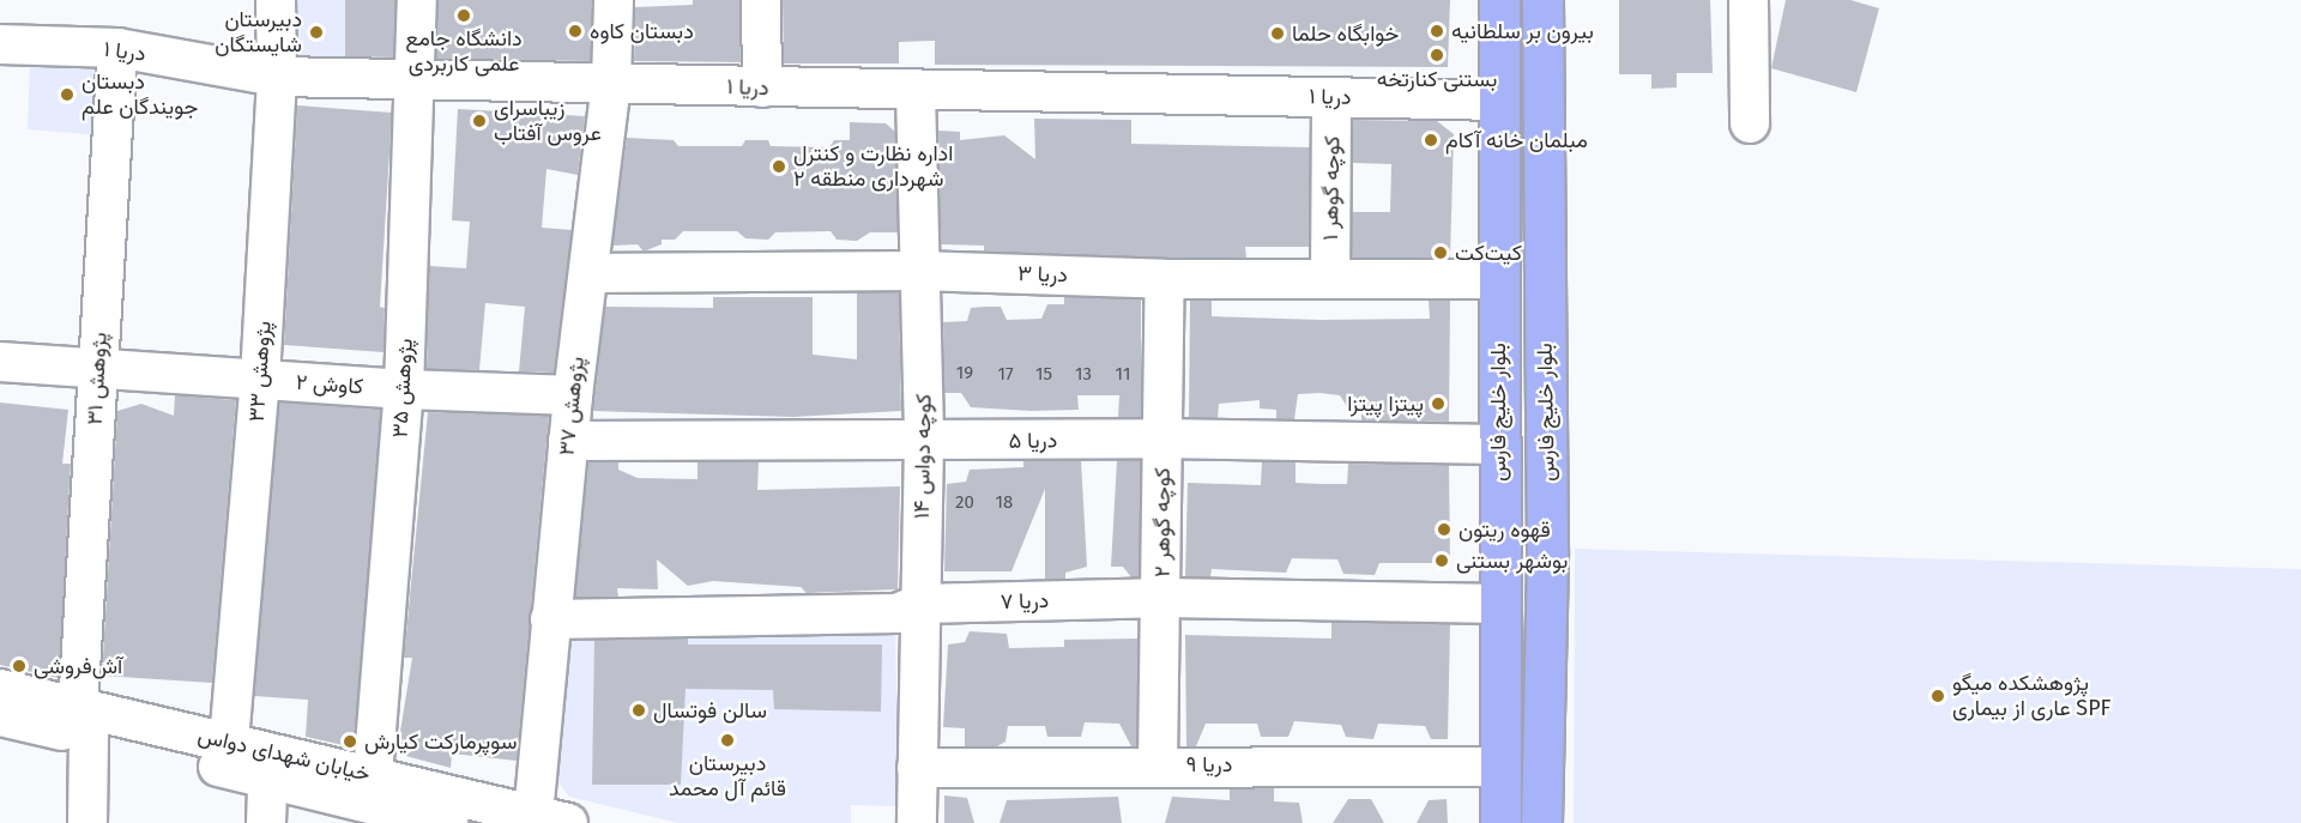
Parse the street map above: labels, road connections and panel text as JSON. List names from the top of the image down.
{
  "streets": {
    "main road": ["بلوار خلیج‌ فارس", "بلوار خلیج ‌فارس"],
    "street": [
      "دریا ۱",
      "کوچه گوهر ۱",
      "دریا ۳",
      "پژوهش ۳۳",
      "پژوهش ۳۱",
      "کاوش ۲",
      "پژوهش ۳۵",
      "پژوهش ۳۷",
      "دریا ۵",
      "کوچه دواس ۱۴",
      "کوچه گوهر ۲",
      "دریا ۷",
      "خیابان شهدای دواس",
      "دریا ۹"
    ]
  },
  "crossings": [
    ["دریا ۱", "کوچه گوهر ۱"],
    ["دریا ۱", "پژوهش ۳۳"],
    ["دریا ۱", "پژوهش ۳۱"],
    ["دریا ۱", "پژوهش ۳۵"],
    ["دریا ۱", "پژوهش ۳۷"],
    ["دریا ۱", "بلوار خلیج‌ فارس"],
    ["دریا ۱", "کوچه دواس ۱۴"],
    ["کوچه گوهر ۱", "دریا ۳"],
    ["دریا ۳", "پژوهش ۳۷"],
    ["دریا ۳", "بلوار خلیج‌ فارس"],
    ["دریا ۳", "کوچه دواس ۱۴"],
    ["دریا ۳", "کوچه گوهر ۲"],
    ["پژوهش ۳۳", "کاوش ۲"],
    ["پژوهش ۳۳", "خیابان شهدای دواس"],
    ["پژوهش ۳۱", "کاوش ۲"],
    ["پژوهش ۳۱", "خیابان شهدای دواس"],
    ["کاوش ۲", "پژوهش ۳۵"],
    ["کاوش ۲", "پژوهش ۳۷"],
    ["پژوهش ۳۵", "خیابان شهدای دواس"],
    ["پژوهش ۳۷", "دریا ۵"],
    ["پژوهش ۳۷", "دریا ۷"],
    ["پژوهش ۳۷", "خیابان شهدای دواس"],
    ["بلوار خلیج‌ فارس", "دریا ۵"],
    ["بلوار خلیج‌ فارس", "دریا ۷"],
    ["بلوار خلیج‌ فارس", "دریا ۹"],
    ["دریا ۵", "کوچه دواس ۱۴"],
    ["دریا ۵", "کوچه گوهر ۲"],
    ["کوچه دواس ۱۴", "دریا ۷"],
    ["کوچه دواس ۱۴", "دریا ۹"],
    ["کوچه گوهر ۲", "دریا ۷"],
    ["کوچه گوهر ۲", "دریا ۹"]
  ],
  "places": [
    "دانشگاه جامع علمی کاربردی",
    "دبستان کاوه",
    "بیرون بر سلطانیه",
    "دبیرستان شایستگان",
    "خوابگاه حلما",
    "بستنی کنارتخه",
    "دبستان جویندگان علم",
    "زیباسرای عروس آفتاب",
    "مبلمان خانه آکام",
    "اداره‌ نظارت و کنترل شهرداری منطقه ۲",
    "کیت‌کت",
    "پیتزا پیتزا",
    "قهوه ریتون",
    "بوشهر بستنی",
    "آش‌فروشی",
    "پژوهشکده میگو عاری از بیماری SPF",
    "سالن فوتسال",
    "دبیرستان قائم آل محمد",
    "سوپرمارکت کیارش"
  ],
  "house_numbers": [
    "19",
    "17",
    "15",
    "13",
    "11",
    "20",
    "18"
  ]
}
